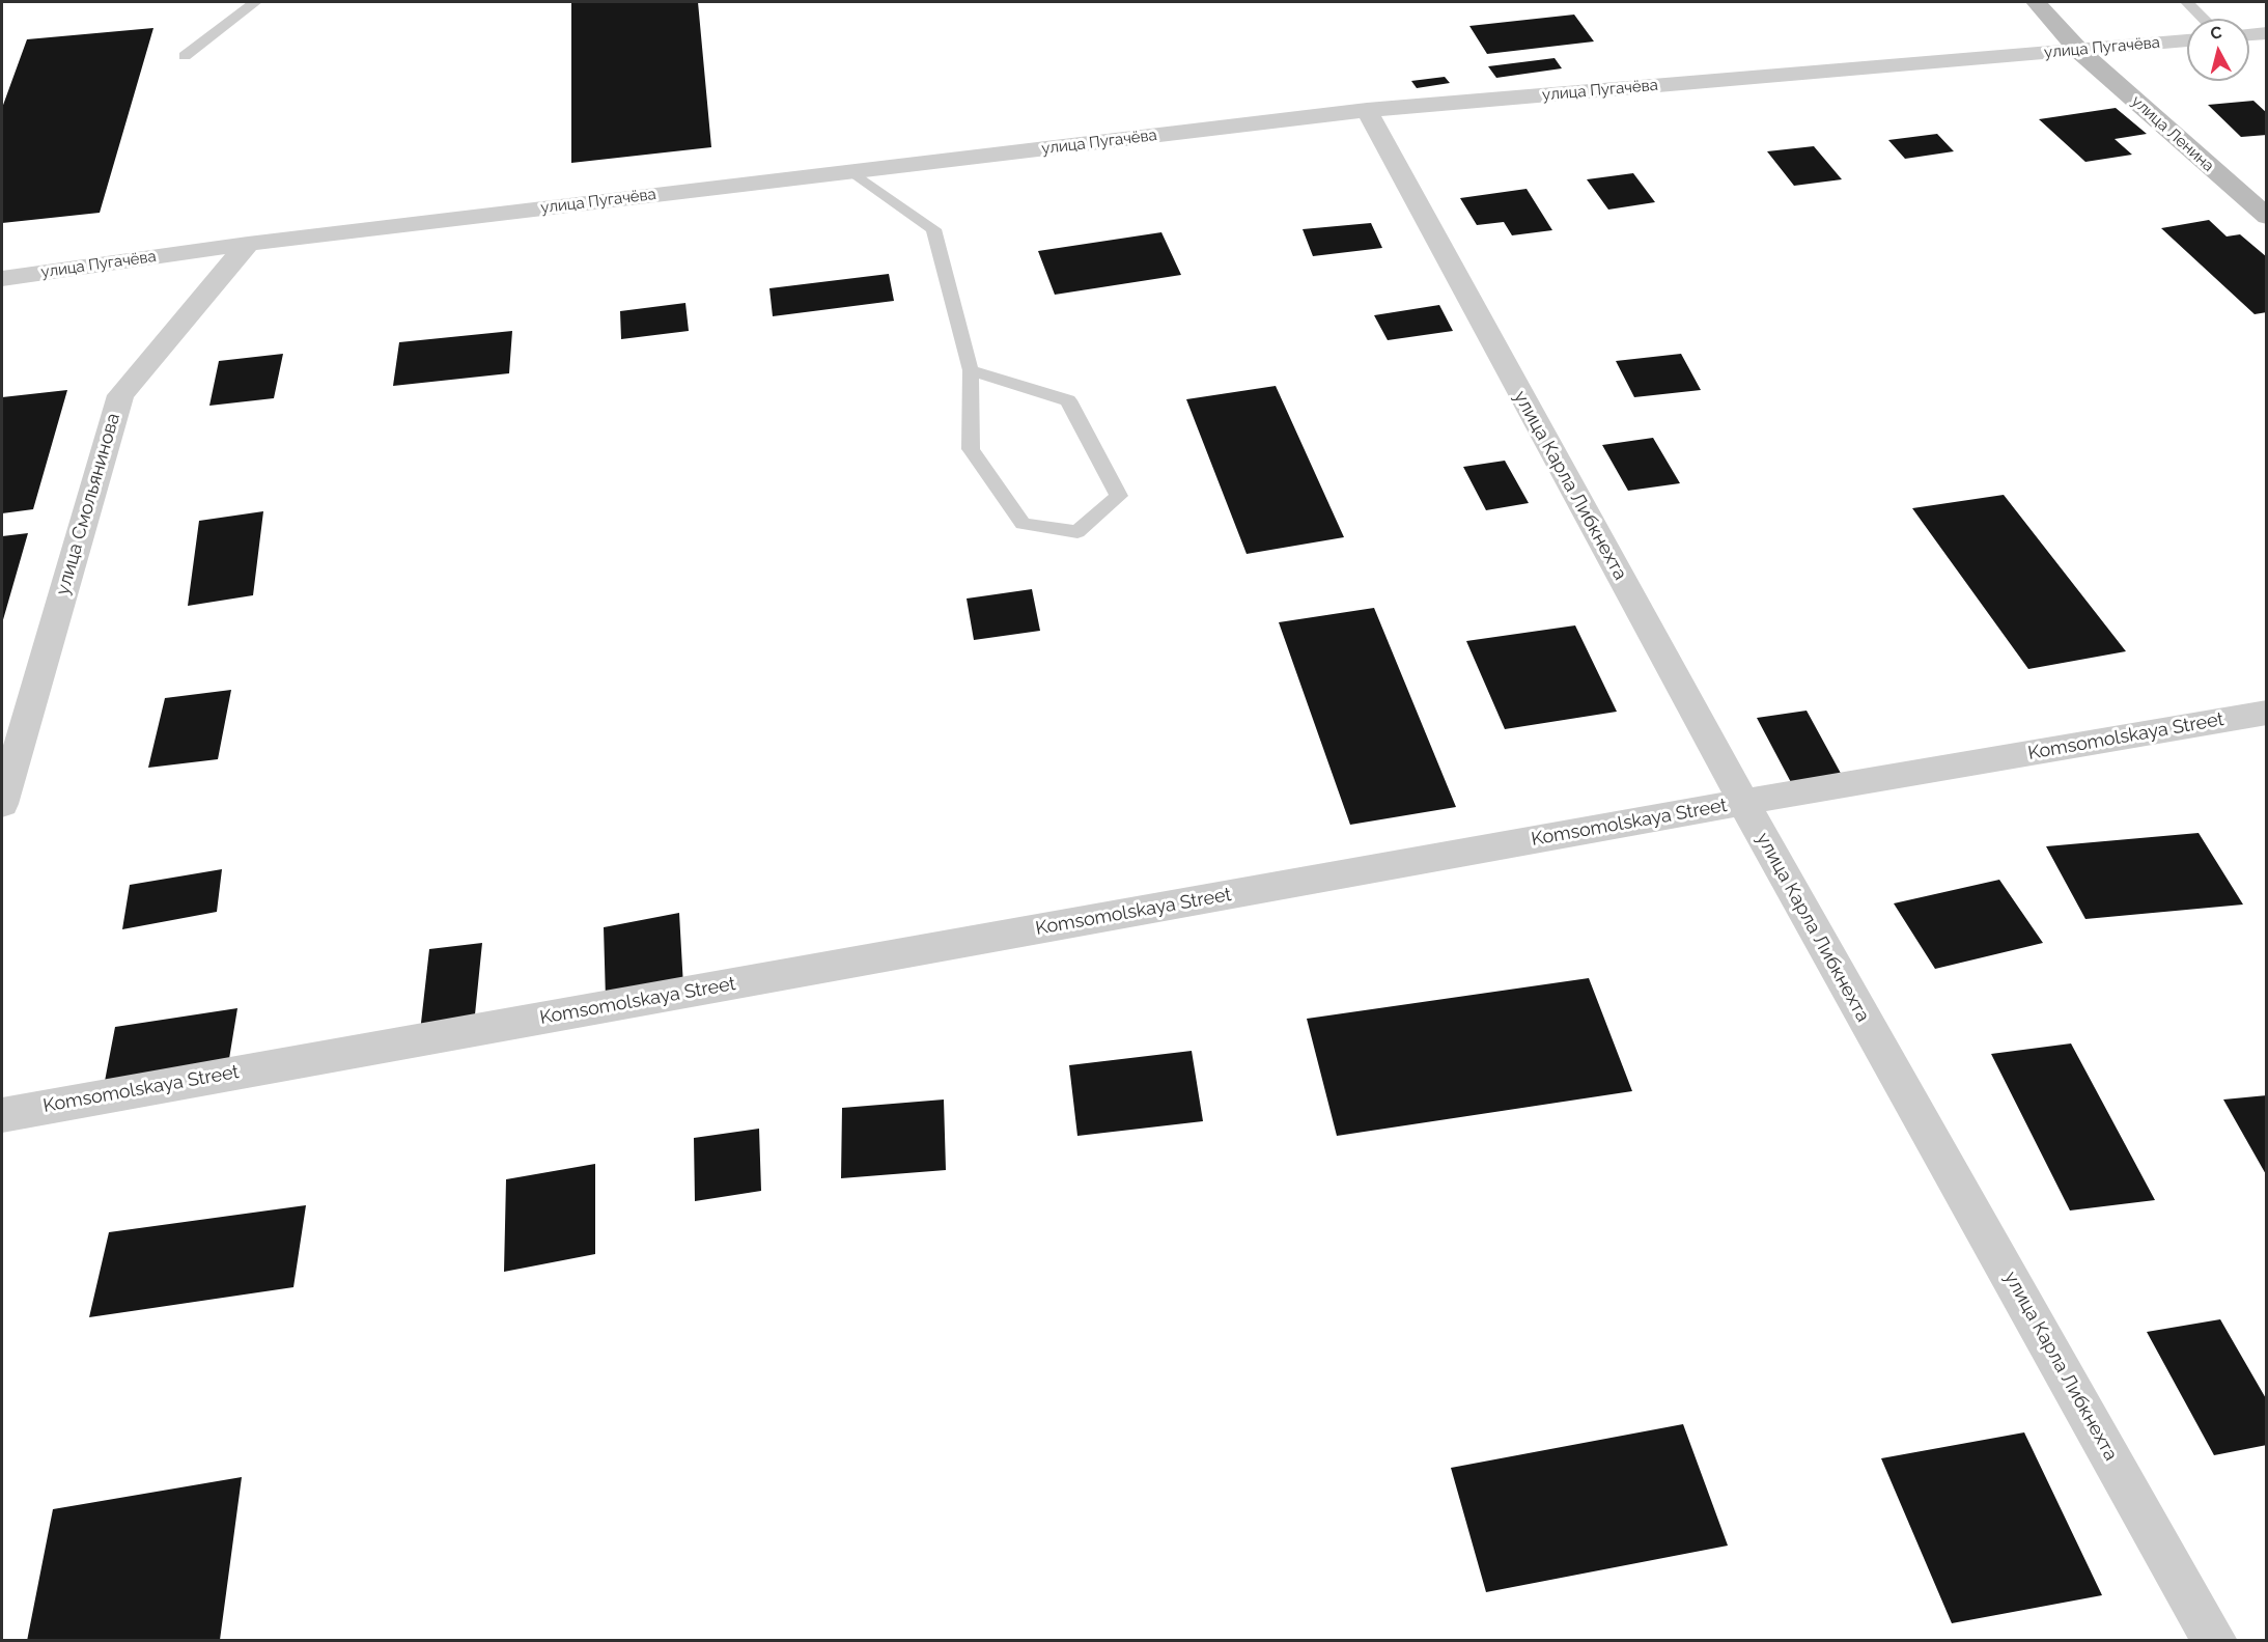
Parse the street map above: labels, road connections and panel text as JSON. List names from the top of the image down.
{
  "streets": {
    "street": [
      "улица Пугачёва",
      "улица Ленина",
      "улица Карла Либкнехта",
      "улица Смольянинова",
      "Komsomolskaya Street"
    ]
  },
  "crossings": [
    ["улица Пугачёва", "улица Ленина"],
    ["улица Пугачёва", "улица Карла Либкнехта"],
    ["улица Пугачёва", "улица Смольянинова"],
    ["улица Карла Либкнехта", "Komsomolskaya Street"]
  ],
  "north": "top"
}
